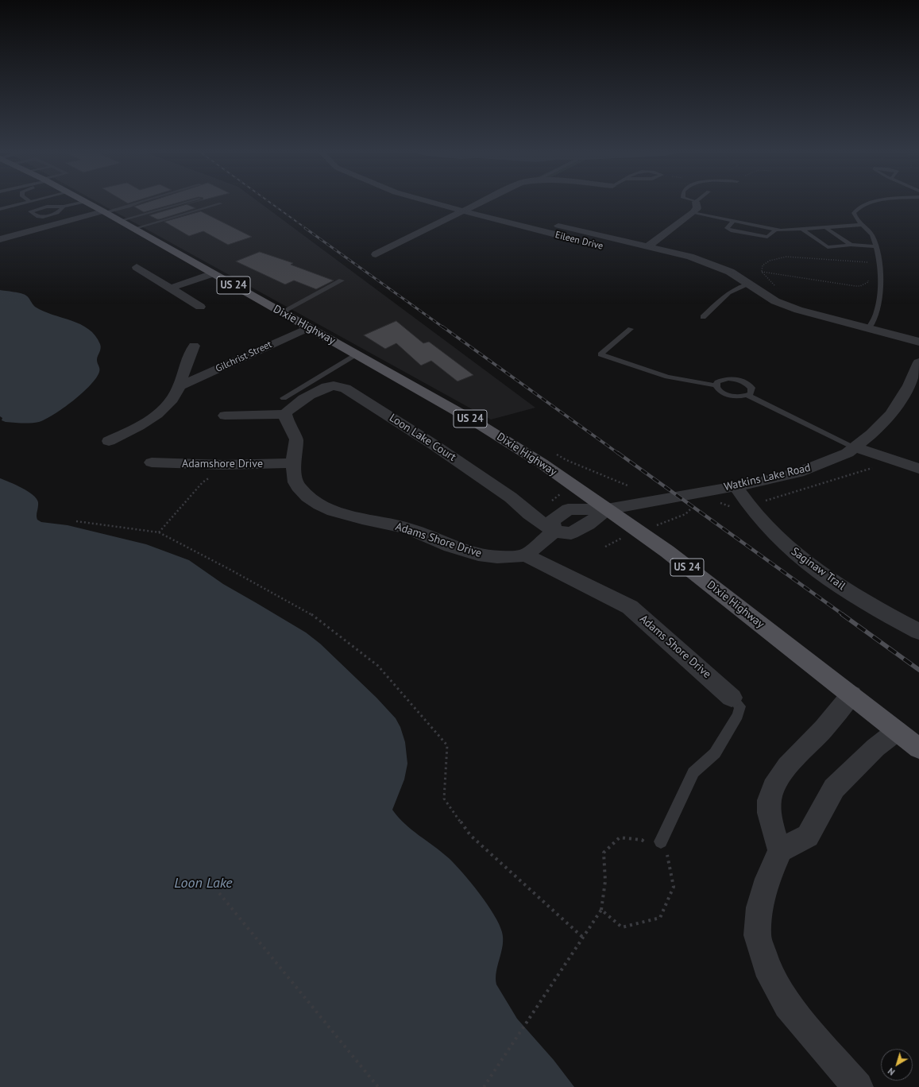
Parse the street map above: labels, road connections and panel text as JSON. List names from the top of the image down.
{
  "streets": {
    "main road": ["US 24", "Dixie Highway"],
    "street": [
      "Eileen Drive",
      "Gilchrist Street",
      "Loon Lake Court",
      "Adamshore Drive",
      "Watkins Lake Road",
      "Adams Shore Drive",
      "Saginaw Trail"
    ]
  },
  "crossings": [
    ["Dixie Highway", "Gilchrist Street"],
    ["Dixie Highway", "Watkins Lake Road"],
    ["Loon Lake Court", "Watkins Lake Road"],
    ["Loon Lake Court", "Adams Shore Drive"],
    ["Adamshore Drive", "Adams Shore Drive"],
    ["Watkins Lake Road", "Saginaw Trail"]
  ],
  "water": ["Loon Lake"],
  "north": "bottom left"
}
